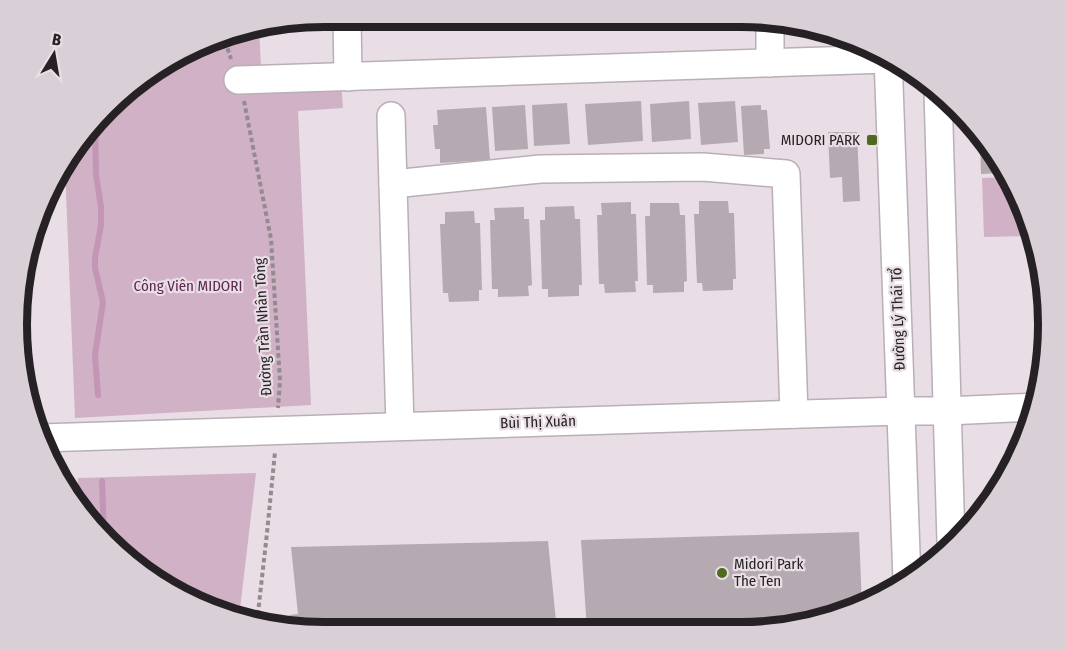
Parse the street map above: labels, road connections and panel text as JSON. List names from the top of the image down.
{
  "streets": {
    "street": ["Đường Lý Thái Tổ", "Bùi Thị Xuân"],
    "path": ["Đường Trần Nhân Tông"]
  },
  "crossings": [
    ["Đường Lý Thái Tổ", "Bùi Thị Xuân"],
    ["Đường Trần Nhân Tông", "Bùi Thị Xuân"]
  ],
  "parks": ["Công Viên MIDORI"],
  "places": {
    "transit": ["MIDORI PARK"],
    "other": ["Midori Park The Ten"]
  },
  "north": "top"
}
